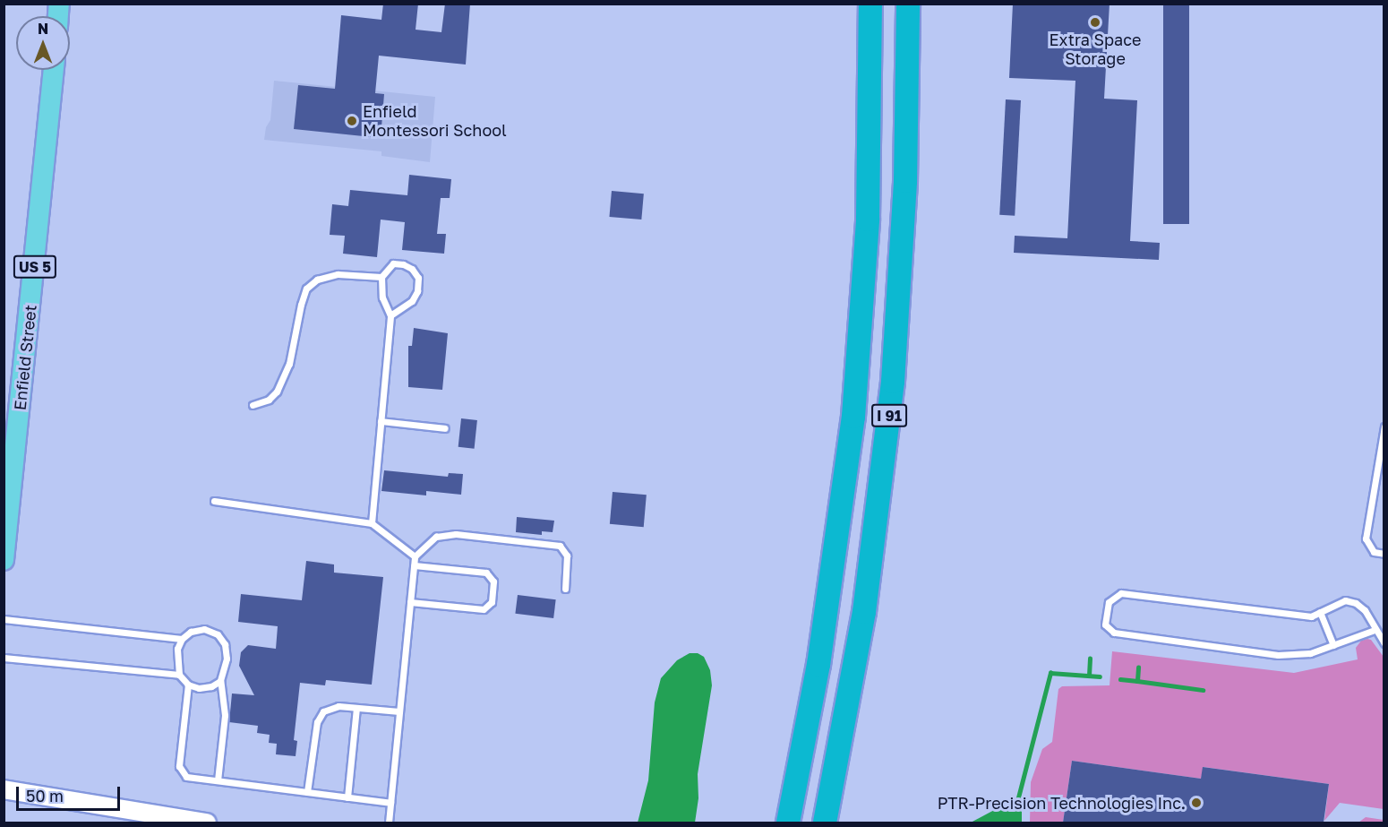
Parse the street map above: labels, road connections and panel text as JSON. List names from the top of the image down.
{
  "streets": {
    "highway": ["I 91"],
    "main road": ["US 5", "Enfield Street"]
  },
  "places": ["Extra Space Storage", "Enfield Montessori School", "PTR-Precision Technologies Inc."],
  "scale_bar": "50 m",
  "north": "top"
}
